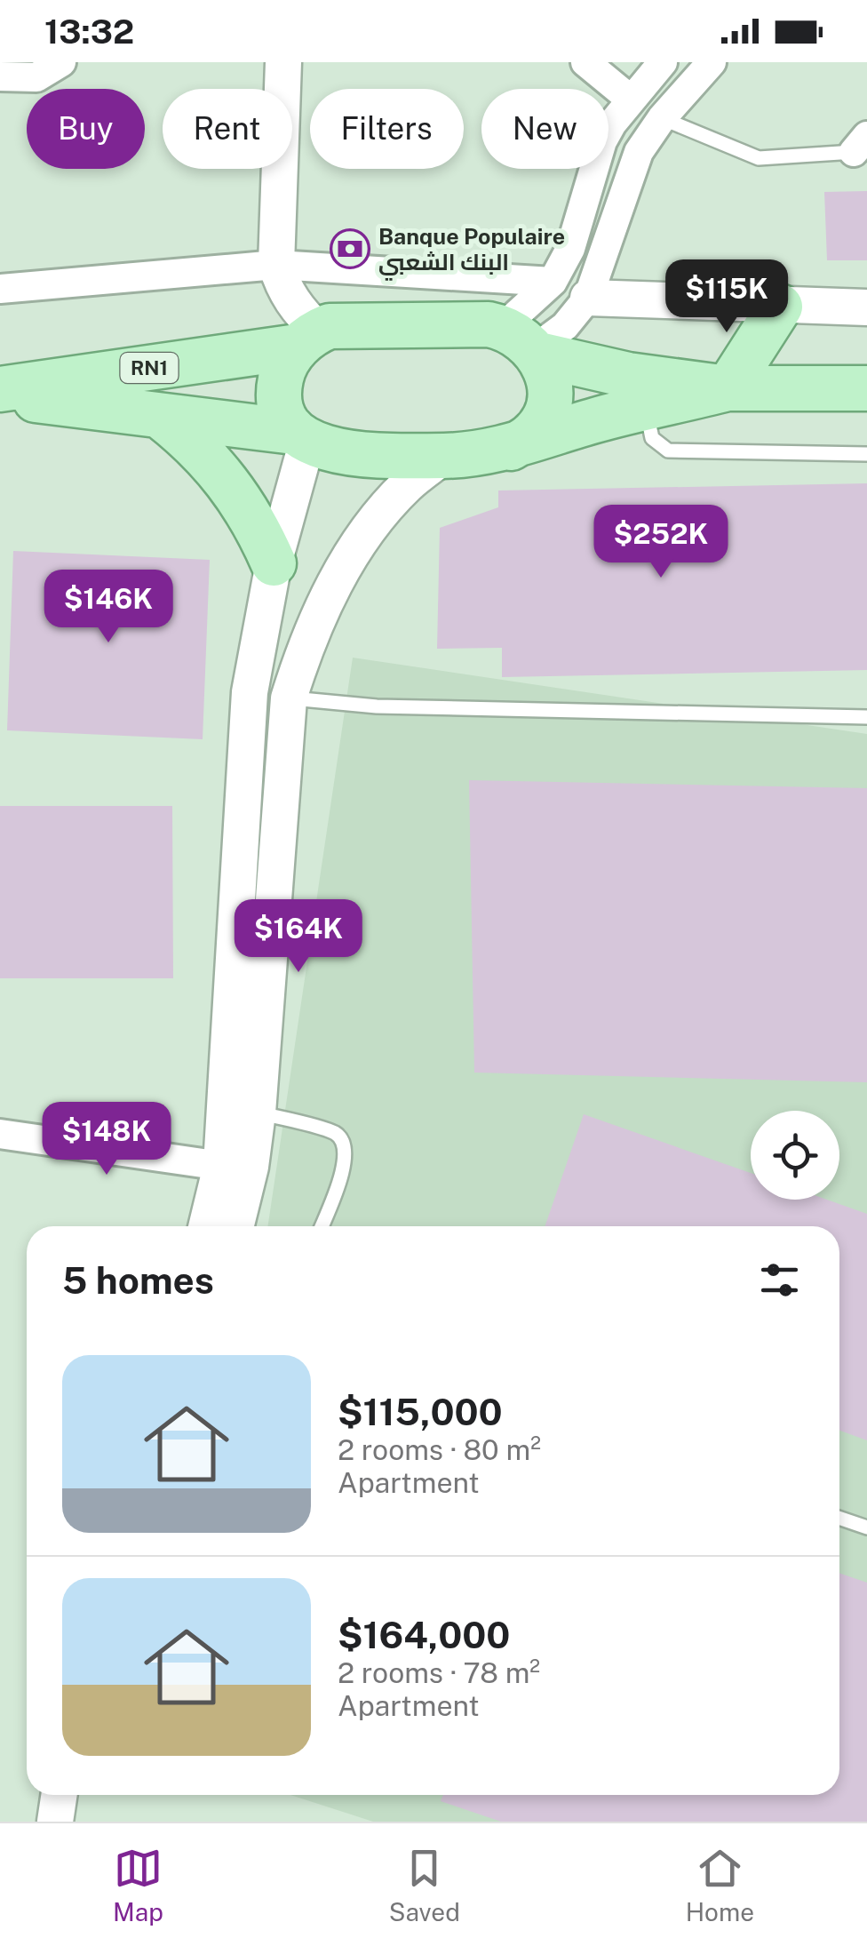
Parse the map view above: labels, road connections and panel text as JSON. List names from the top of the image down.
{
  "streets": {
    "main road": ["RN1"]
  },
  "places": {
    "bank": ["Banque Populaire البنك الشعبي"]
  },
  "page": {
    "status": "13:32",
    "chip": [
      "Buy",
      "Rent",
      "Filters",
      "New"
    ],
    "price": [
      "$115K",
      "$252K",
      "$146K",
      "$164K",
      "$148K"
    ],
    "heading": "5 homes",
    "list": [
      {
        "name": "$115,000",
        "note": "2 rooms · 80 m² · Apartment"
      },
      {
        "name": "$164,000",
        "note": "2 rooms · 78 m² · Apartment"
      }
    ],
    "tabs": ["Map", "Saved", "Home"]
  }
}
